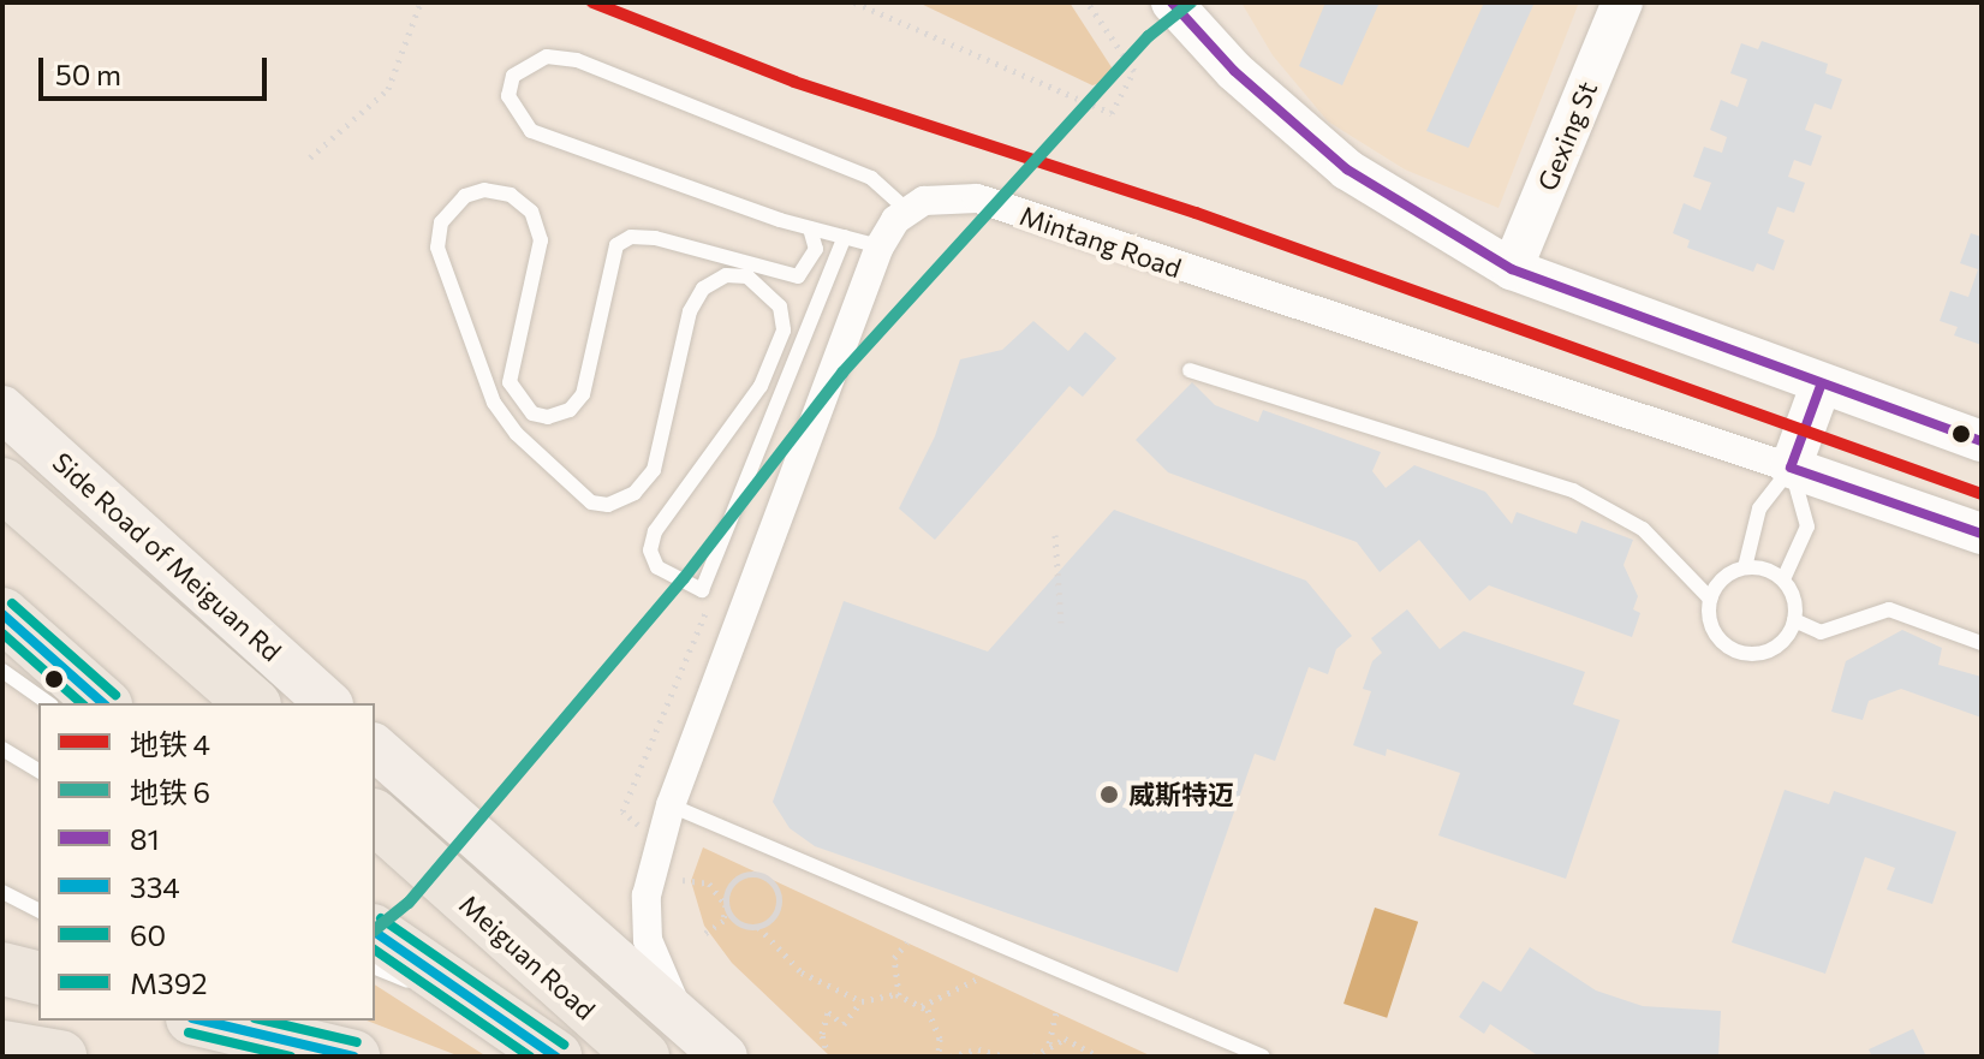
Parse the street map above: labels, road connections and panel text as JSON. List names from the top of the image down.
{
  "streets": {
    "highway": ["Meiguan Road"],
    "main road": ["Gexing St", "Side Road of Meiguan Rd"],
    "street": ["Mintang Road"]
  },
  "places": ["威斯特迈"],
  "lines": [
    "metro line 4",
    "metro line 6",
    "transit line 81",
    "transit line M392",
    "transit line 334",
    "transit line 60"
  ],
  "legend": [
    "地铁 4",
    "地铁 6",
    "81",
    "334",
    "60",
    "M392"
  ],
  "scale_bar": "50 m"
}
